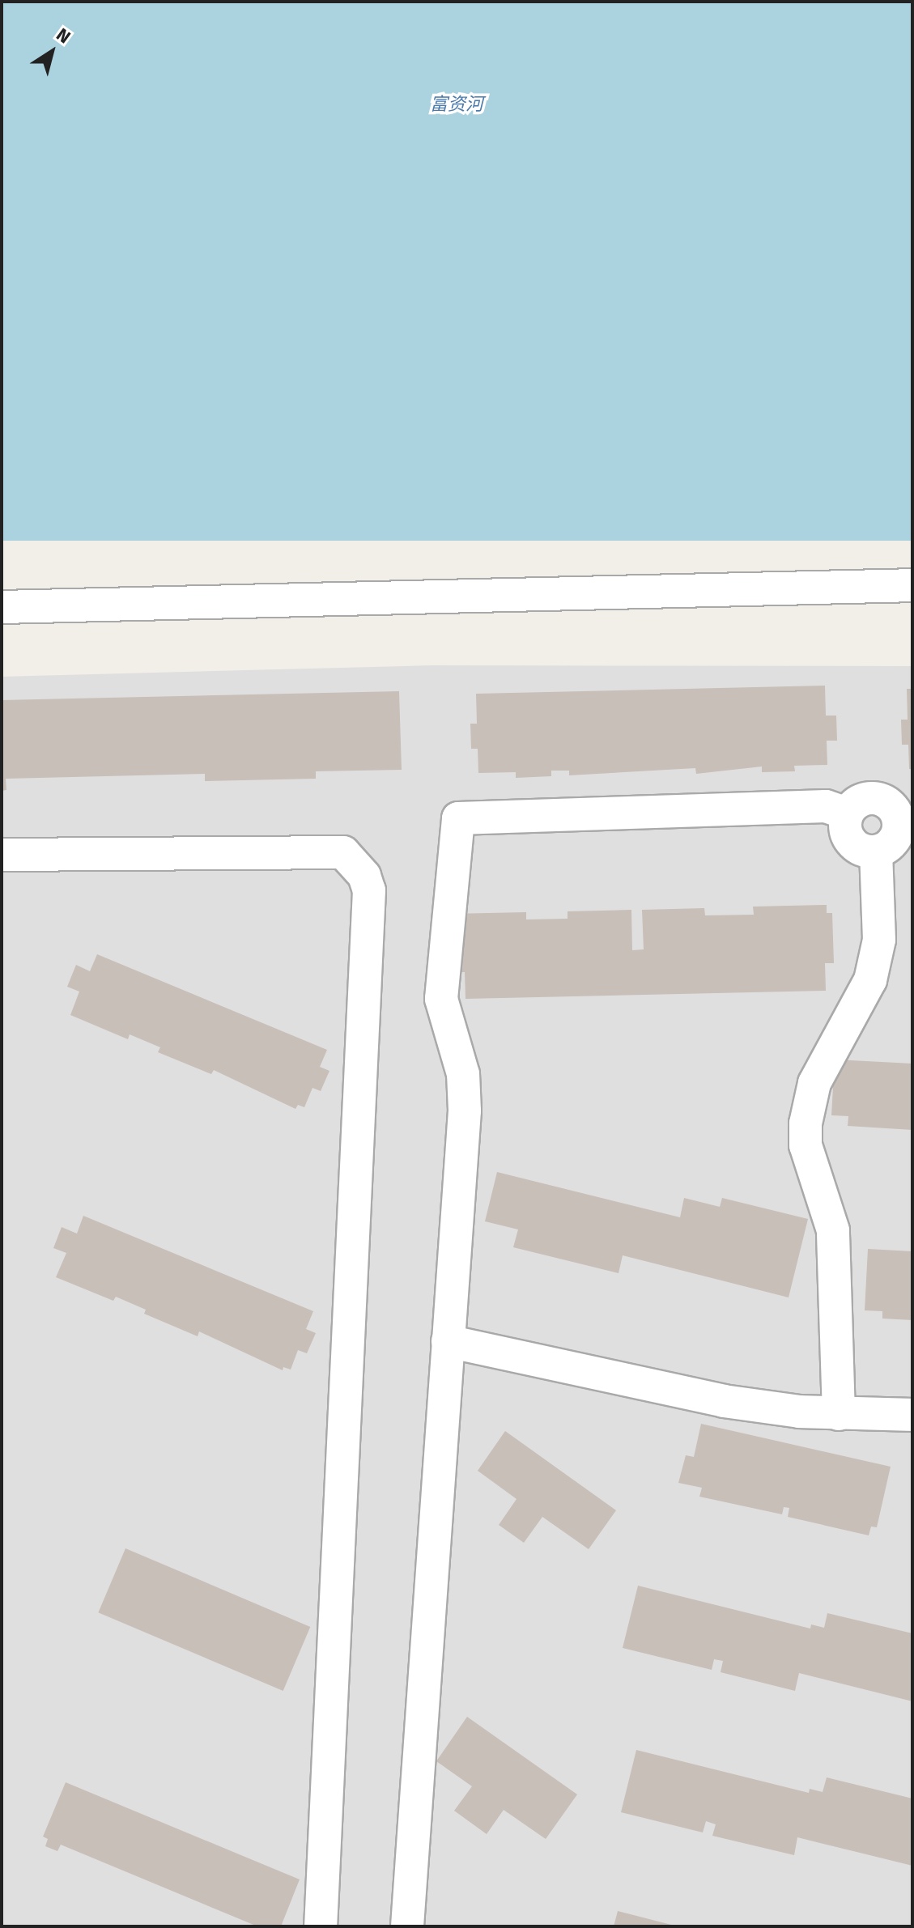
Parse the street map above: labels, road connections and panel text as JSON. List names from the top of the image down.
{
  "water": ["富资河"],
  "north": "top right"
}
